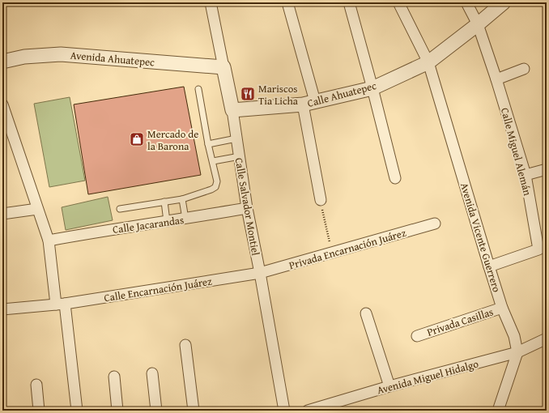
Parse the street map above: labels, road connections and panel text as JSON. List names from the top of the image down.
{
  "streets": {
    "street": [
      "Avenida Ahuatepec",
      "Calle Ahuatepec",
      "Calle Miguel Alemán",
      "Calle Salvador Montiel",
      "Calle Jacarandas",
      "Avenida Vicente Guerrero",
      "Privada Encarnación Juárez",
      "Calle Encarnación Juárez",
      "Privada Casillas",
      "Avenida Miguel Hidalgo"
    ]
  },
  "crossings": [
    ["Avenida Ahuatepec", "Calle Salvador Montiel"],
    ["Calle Ahuatepec", "Calle Miguel Alemán"],
    ["Calle Ahuatepec", "Calle Salvador Montiel"],
    ["Calle Ahuatepec", "Avenida Vicente Guerrero"],
    ["Calle Miguel Alemán", "Avenida Vicente Guerrero"],
    ["Calle Salvador Montiel", "Calle Jacarandas"],
    ["Calle Salvador Montiel", "Privada Encarnación Juárez"],
    ["Calle Salvador Montiel", "Calle Encarnación Juárez"],
    ["Avenida Vicente Guerrero", "Privada Casillas"],
    ["Avenida Vicente Guerrero", "Avenida Miguel Hidalgo"],
    ["Privada Encarnación Juárez", "Calle Encarnación Juárez"]
  ],
  "places": {
    "restaurant": ["Mariscos Tia Licha"],
    "shop": ["Mercado de la Barona"]
  }
}
